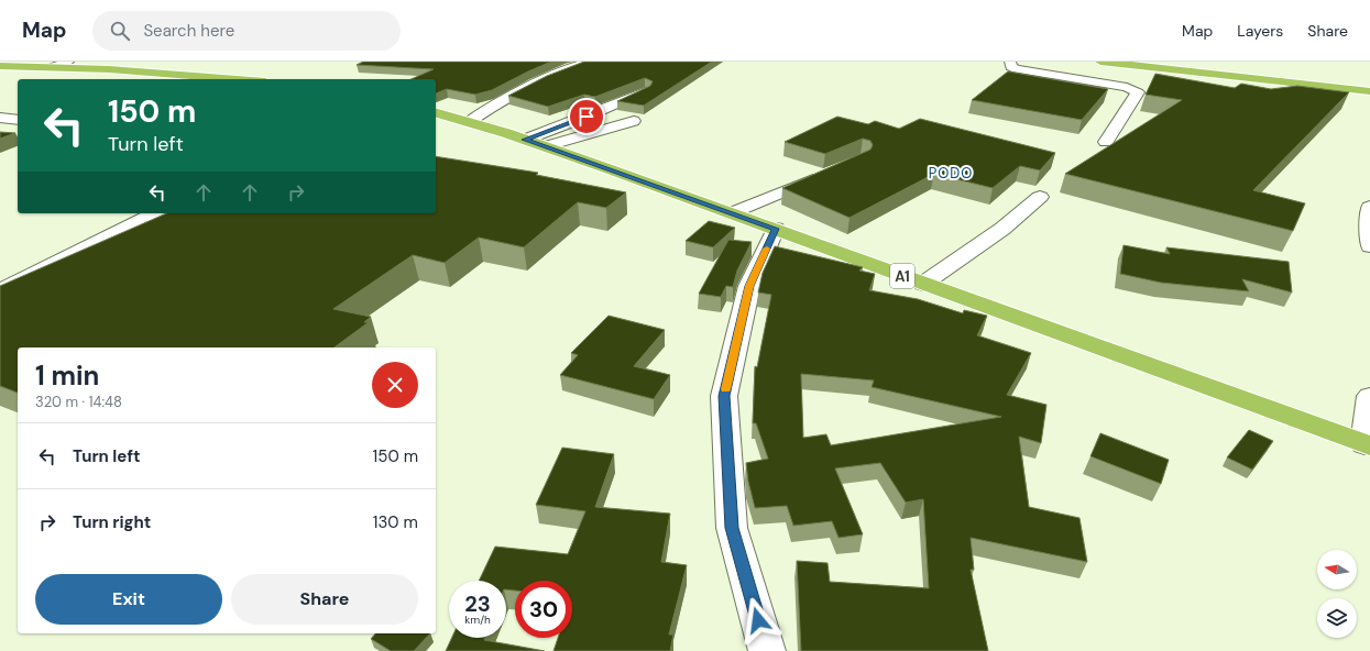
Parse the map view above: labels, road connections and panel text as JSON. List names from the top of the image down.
{
  "streets": {
    "highway": ["A1"]
  },
  "districts": ["PODO"],
  "north": "left",
  "page": {
    "header": "Map",
    "search": "Search here",
    "nav": ["Map", "Layers", "Share"],
    "turn": ["150 m", "Turn left"],
    "heading": ["1 min", "320 m · 14:48"],
    "list": [
      {
        "name": "Turn left",
        "value": "150 m"
      },
      {
        "name": "Turn right",
        "value": "130 m"
      }
    ],
    "buttons": ["Exit", "Share"],
    "speed": "23 km/h",
    "limit": "30"
  }
}
